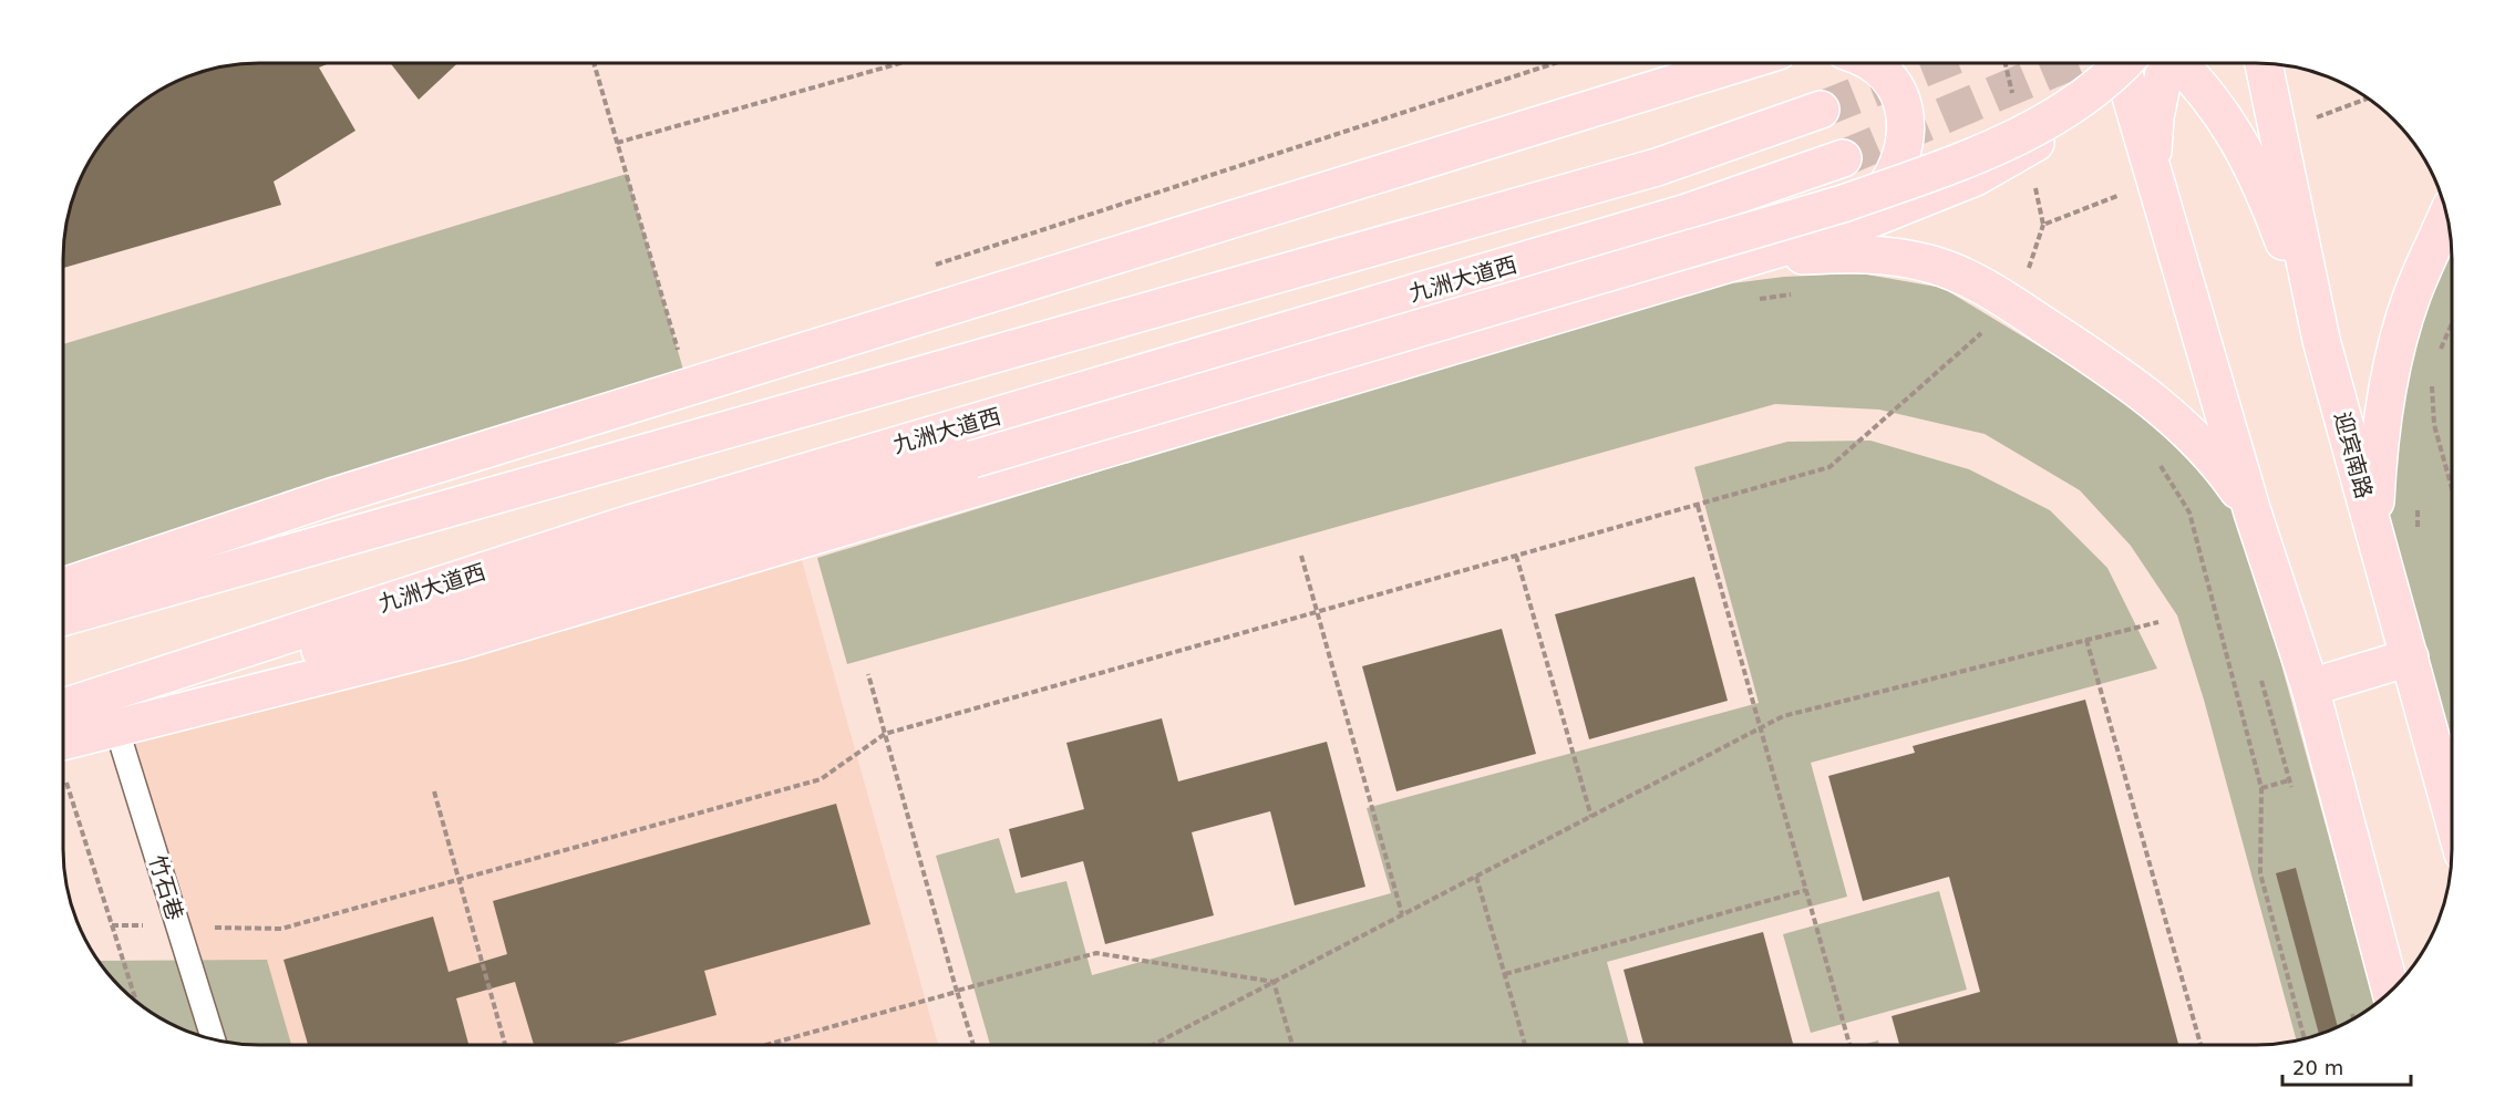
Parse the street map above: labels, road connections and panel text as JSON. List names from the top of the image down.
{
  "streets": {
    "main road": ["九洲大道西", "迎宾南路"],
    "lane": ["竹石巷"]
  },
  "scale_bar": "20 m"
}
